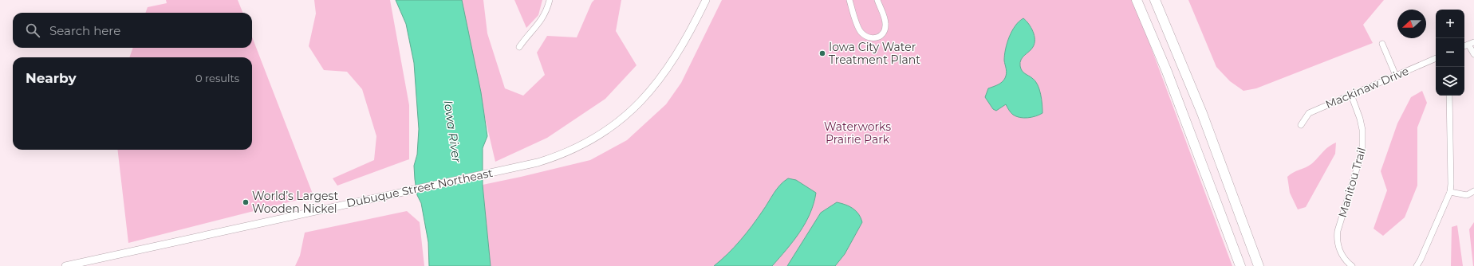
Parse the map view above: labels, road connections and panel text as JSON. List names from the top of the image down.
{
  "streets": {
    "main road": ["Dubuque Street Northeast"],
    "street": ["Mackinaw Drive", "Manitou Trail"]
  },
  "crossings": [
    ["Mackinaw Drive", "Manitou Trail"]
  ],
  "water": ["Iowa River"],
  "parks": ["Waterworks Prairie Park"],
  "places": ["Iowa City Water Treatment Plant", "World’s Largest Wooden Nickel"],
  "north": "left",
  "page": {
    "map_buttons": ["+", "−"],
    "search": "Search here",
    "heading": ["Nearby", "0 results"]
  }
}
